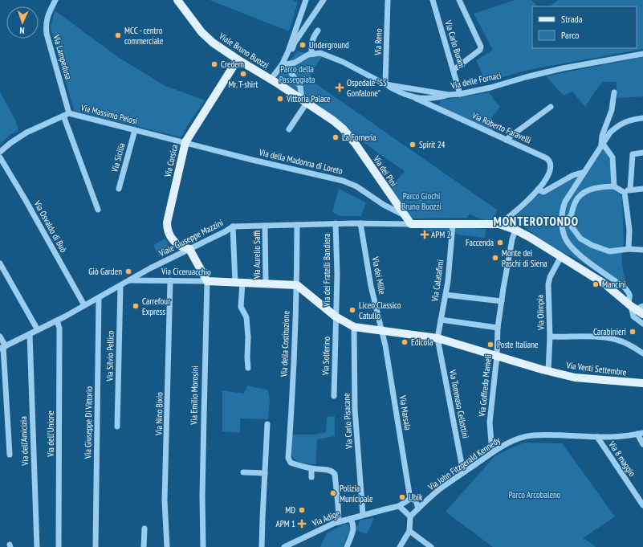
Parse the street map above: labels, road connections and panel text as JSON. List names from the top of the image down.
{
  "streets": {
    "main road": [
      "Viale Bruno Buozzi",
      "Via Corsica",
      "Via dei Pini",
      "Via Ciceruacchio",
      "Via Venti Settembre"
    ],
    "street": [
      "Via Reno",
      "Via Carlo Burani",
      "Via Lampedusa",
      "Via delle Fornaci",
      "Via Massimo Pelosi",
      "Via Roberto Faravelli",
      "Via Sicilia",
      "Via della Madonna di Loreto",
      "Via Osvaldo di Buò",
      "Viale Giuseppe Mazzini",
      "Via Aurelio Saffi",
      "Via dei Fratelli Bandiera",
      "Via dei Mille",
      "Via Calatafimi",
      "Via Olimpia",
      "Via della Costituzione",
      "Via Silvio Pellico",
      "Via Solferino",
      "Via Goffredo Mameli",
      "Via Emilio Morosini",
      "Via Tommaso Cellottini",
      "Via Marsala",
      "Via Nino Bixio",
      "Via Carlo Pisacane",
      "Via Giuseppe Di Vittorio",
      "Via dell'Unione",
      "Via dell'Amicizia",
      "Via 8 maggio",
      "Via John Fitzgerald Kennedy",
      "Via Adige"
    ]
  },
  "crossings": [
    ["Via Reno", "Via delle Fornaci"],
    ["Via Reno", "Via Roberto Faravelli"],
    ["Via Carlo Burani", "Via delle Fornaci"],
    ["Viale Bruno Buozzi", "Via Corsica"],
    ["Viale Bruno Buozzi", "Via dei Pini"],
    ["Via Lampedusa", "Via Massimo Pelosi"],
    ["Via delle Fornaci", "Via Roberto Faravelli"],
    ["Via Massimo Pelosi", "Via Sicilia"],
    ["Via Massimo Pelosi", "Via Corsica"],
    ["Via Massimo Pelosi", "Via della Madonna di Loreto"],
    ["Via Corsica", "Via della Madonna di Loreto"],
    ["Via Corsica", "Viale Giuseppe Mazzini"],
    ["Via della Madonna di Loreto", "Via dei Pini"],
    ["Via dei Pini", "Viale Giuseppe Mazzini"],
    ["Via Osvaldo di Buò", "Viale Giuseppe Mazzini"],
    ["Viale Giuseppe Mazzini", "Via Aurelio Saffi"],
    ["Viale Giuseppe Mazzini", "Via dei Fratelli Bandiera"],
    ["Viale Giuseppe Mazzini", "Via Ciceruacchio"],
    ["Viale Giuseppe Mazzini", "Via dei Mille"],
    ["Viale Giuseppe Mazzini", "Via Silvio Pellico"],
    ["Viale Giuseppe Mazzini", "Via Giuseppe Di Vittorio"],
    ["Viale Giuseppe Mazzini", "Via dell'Unione"],
    ["Viale Giuseppe Mazzini", "Via dell'Amicizia"],
    ["Via Aurelio Saffi", "Via Ciceruacchio"],
    ["Via dei Fratelli Bandiera", "Via Solferino"],
    ["Via Ciceruacchio", "Via della Costituzione"],
    ["Via Ciceruacchio", "Via Emilio Morosini"],
    ["Via Ciceruacchio", "Via Nino Bixio"],
    ["Via dei Mille", "Via Marsala"],
    ["Via Calatafimi", "Via Venti Settembre"],
    ["Via Calatafimi", "Via Tommaso Cellottini"],
    ["Via Olimpia", "Via Venti Settembre"],
    ["Via della Costituzione", "Via Adige"],
    ["Via Venti Settembre", "Via Goffredo Mameli"],
    ["Via Venti Settembre", "Via Tommaso Cellottini"],
    ["Via Goffredo Mameli", "Via John Fitzgerald Kennedy"],
    ["Via Tommaso Cellottini", "Via John Fitzgerald Kennedy"],
    ["Via Marsala", "Via Adige"],
    ["Via Carlo Pisacane", "Via Adige"],
    ["Via 8 maggio", "Via John Fitzgerald Kennedy"]
  ],
  "districts": ["MONTEROTONDO"],
  "parks": ["Parco della Passeggiata", "Parco Giochi Bruno Buozzi", "Parco Arcobaleno"],
  "places": {
    "other": [
      "MCC - centro commerciale",
      "Underground",
      "Credem",
      "Mr. T-shirt",
      "Vittoria Palace",
      "La Forneria",
      "Spirit 24",
      "Faccenda",
      "Monte dei Paschi di Siena",
      "Giò Garden",
      "Mancini",
      "Carrefour Express",
      "Liceo Classico Catullo",
      "Carabinieri",
      "Edicola",
      "Poste Italiane",
      "Polizia Municipale",
      "Ubik",
      "MD"
    ],
    "health": ["Ospedale \"SS Gonfalone\"", "APM 2", "APM 1"]
  },
  "legend": ["Strada", "Parco"],
  "north": "bottom"
}
